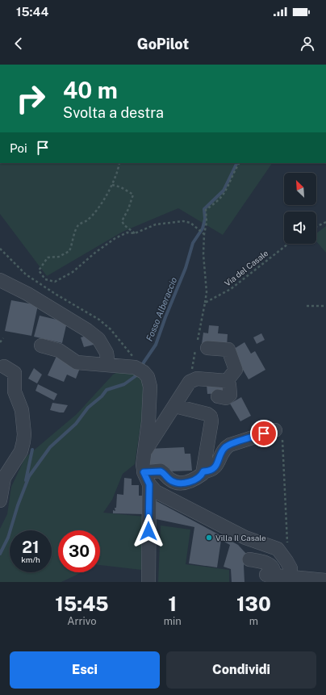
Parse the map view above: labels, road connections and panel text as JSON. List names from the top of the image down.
{
  "streets": {
    "path": ["Via del Casale"]
  },
  "water": ["Fosso Alberaccio"],
  "places": ["Villa Il Casale"],
  "north": "top left",
  "page": {
    "status": "15:44",
    "header": "GoPilot",
    "turn": ["40 m", "Svolta a destra"],
    "then": "Poi",
    "speed": "21 km/h",
    "limit": "30",
    "eta": [
      "15:45",
      "Arrivo",
      "1",
      "min",
      "130",
      "m"
    ],
    "buttons": ["Esci", "Condividi"]
  }
}
